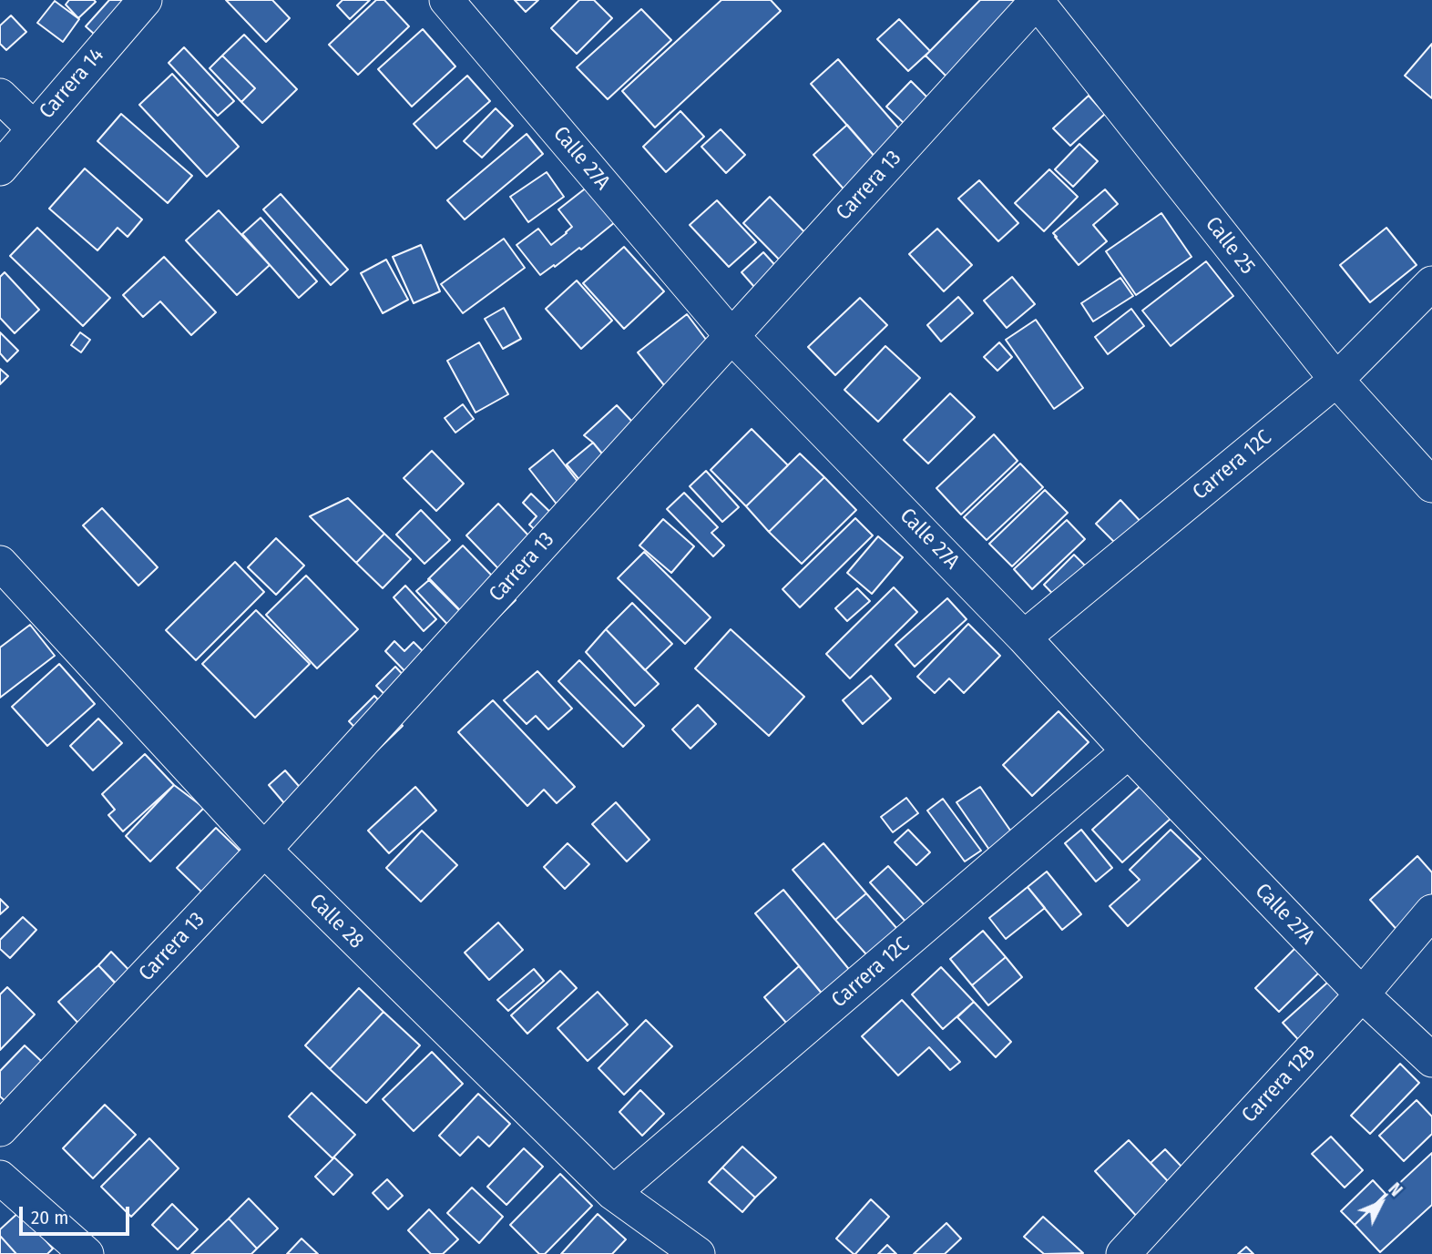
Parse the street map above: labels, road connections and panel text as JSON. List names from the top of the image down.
{
  "streets": {
    "street": [
      "Carrera 14",
      "Calle 27A",
      "Carrera 13",
      "Calle 25",
      "Carrera 12C",
      "Calle 28",
      "Carrera 12B"
    ]
  },
  "crossings": [
    ["Calle 27A", "Carrera 13"],
    ["Calle 27A", "Carrera 12C"],
    ["Calle 27A", "Carrera 12B"],
    ["Carrera 13", "Calle 25"],
    ["Carrera 13", "Calle 28"],
    ["Calle 25", "Carrera 12C"],
    ["Carrera 12C", "Calle 28"]
  ],
  "scale_bar": "20 m",
  "north": "top right"
}
